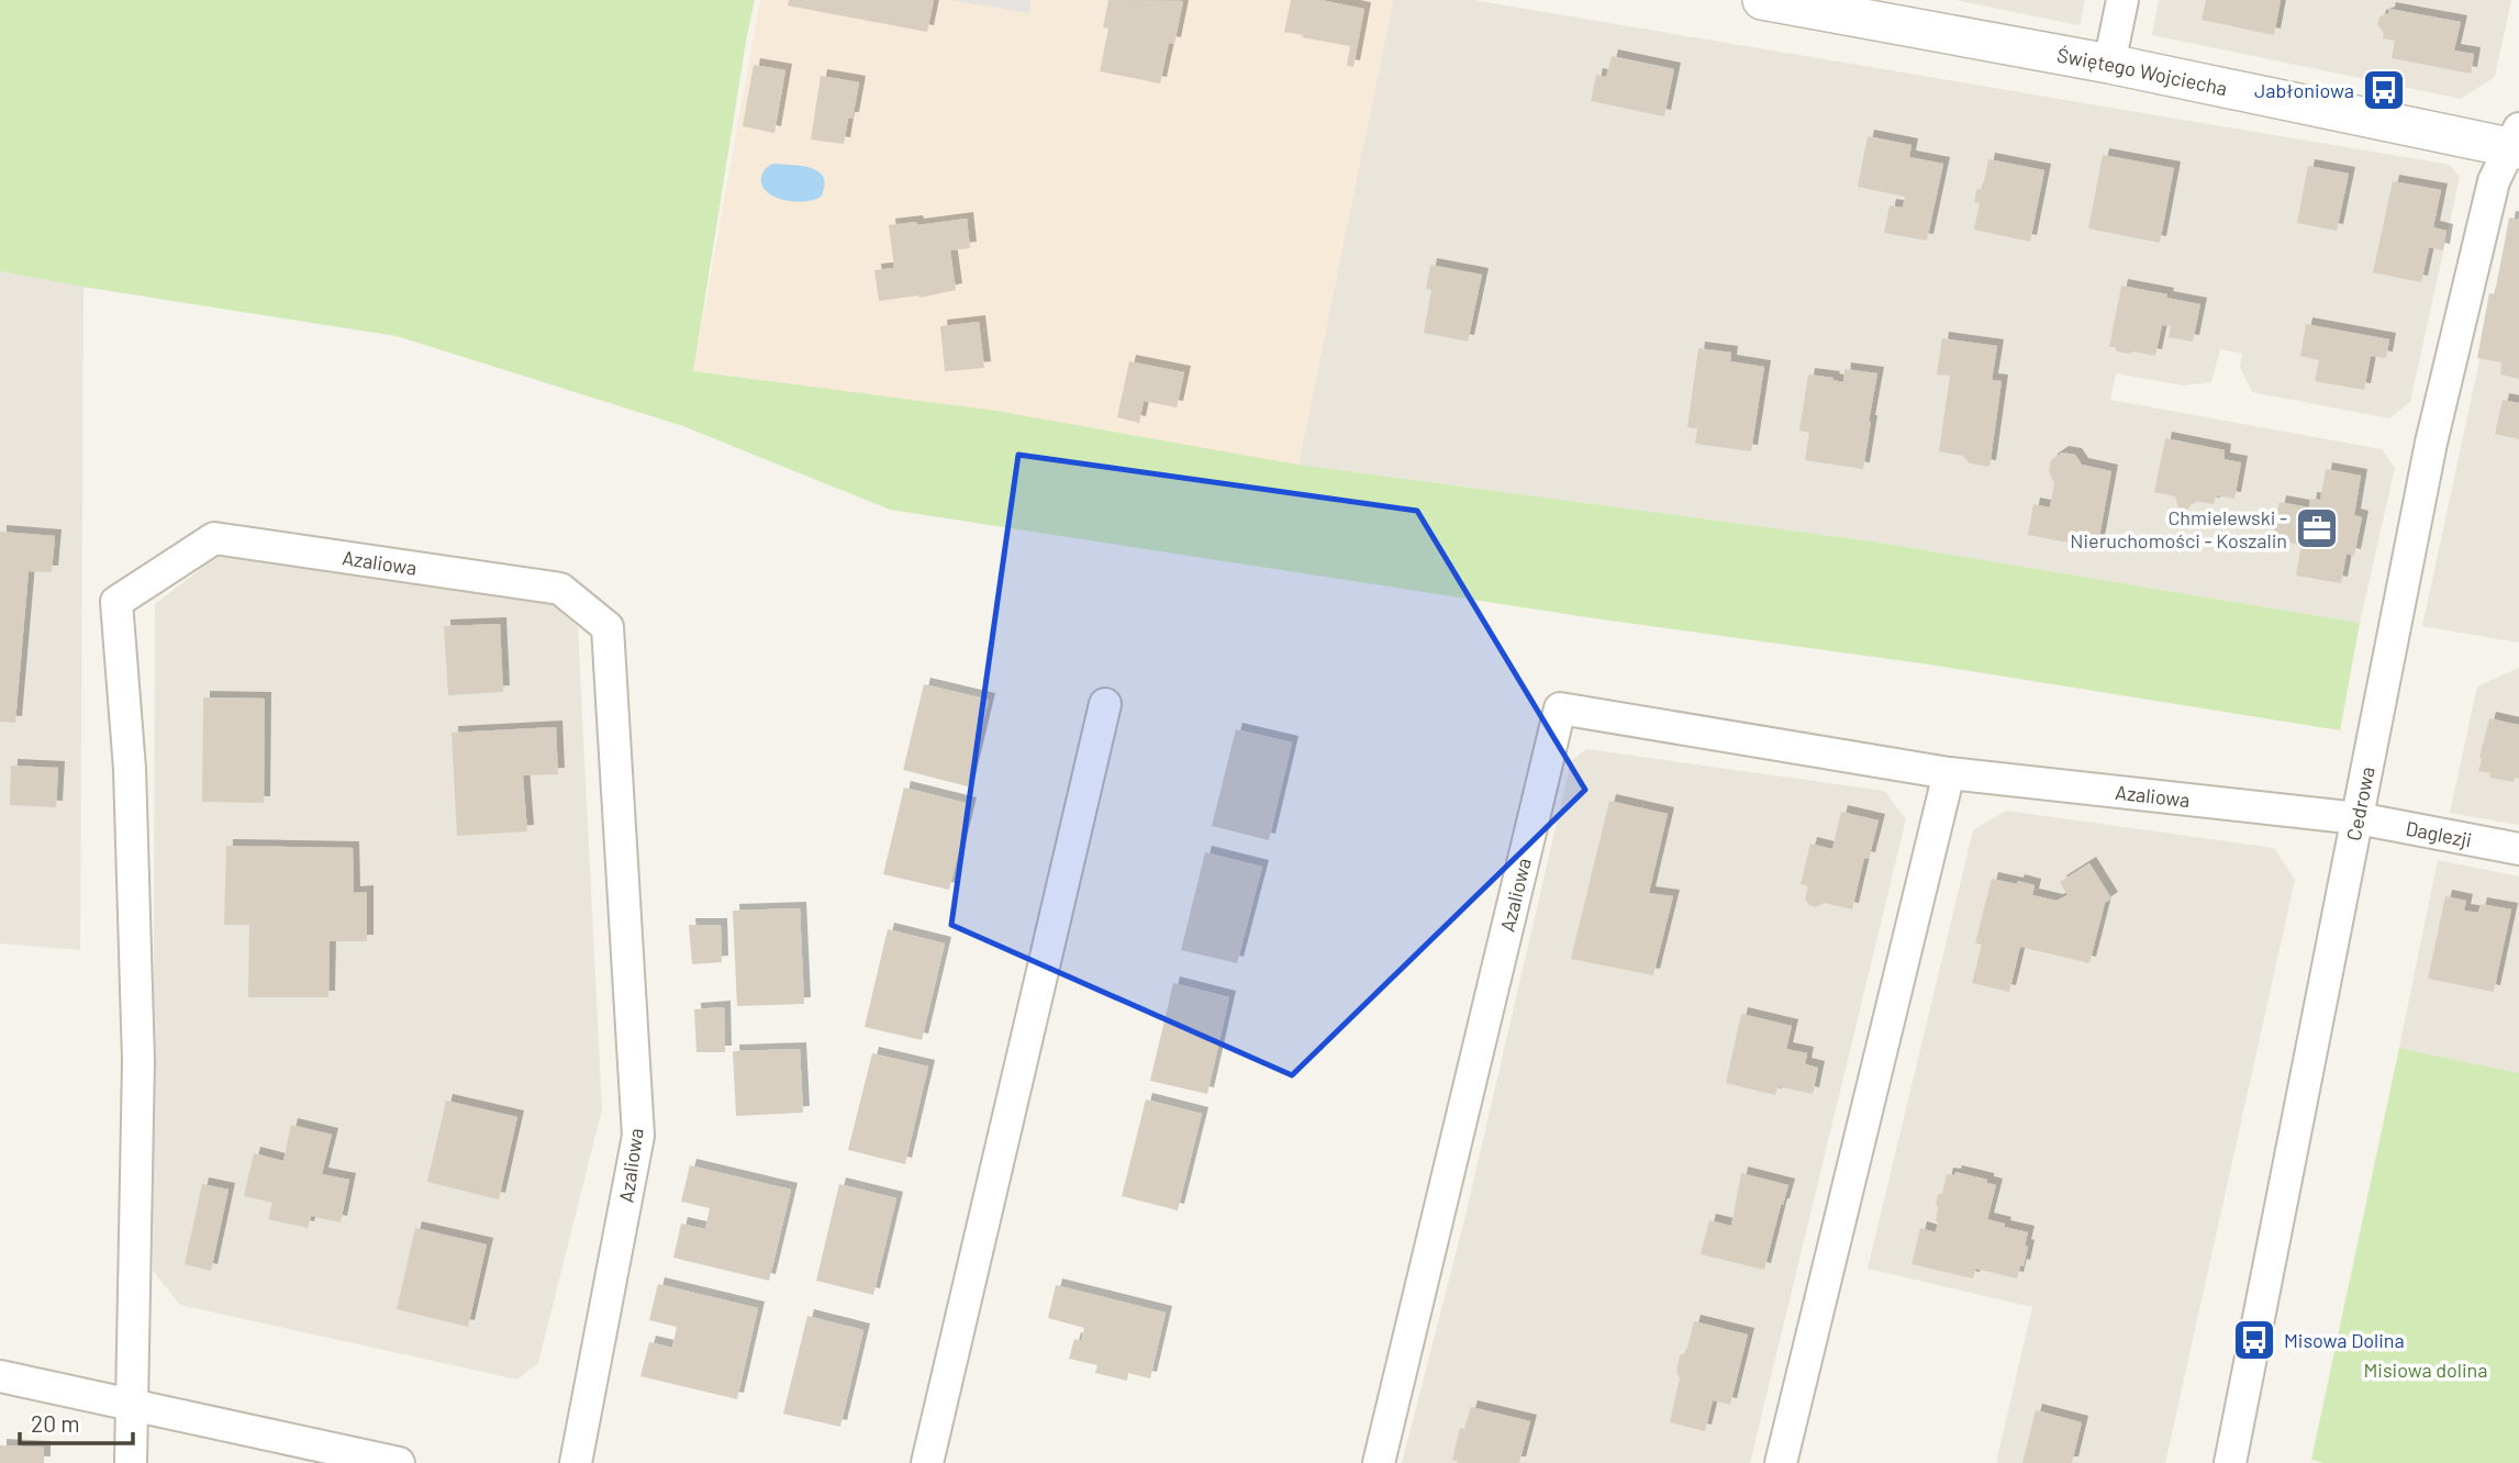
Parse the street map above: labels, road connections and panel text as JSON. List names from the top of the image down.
{
  "streets": {
    "street": [
      "Świętego Wojciecha",
      "Azaliowa",
      "Cedrowa",
      "Daglezji"
    ]
  },
  "crossings": [
    ["Świętego Wojciecha", "Cedrowa"],
    ["Azaliowa", "Cedrowa"],
    ["Azaliowa", "Daglezji"],
    ["Cedrowa", "Daglezji"]
  ],
  "parks": ["Misiowa dolina"],
  "places": {
    "bus stop": ["Jabłoniowa", "Misowa Dolina"],
    "office": ["Chmielewski - Nieruchomości - Koszalin"]
  },
  "scale_bar": "20 m"
}
